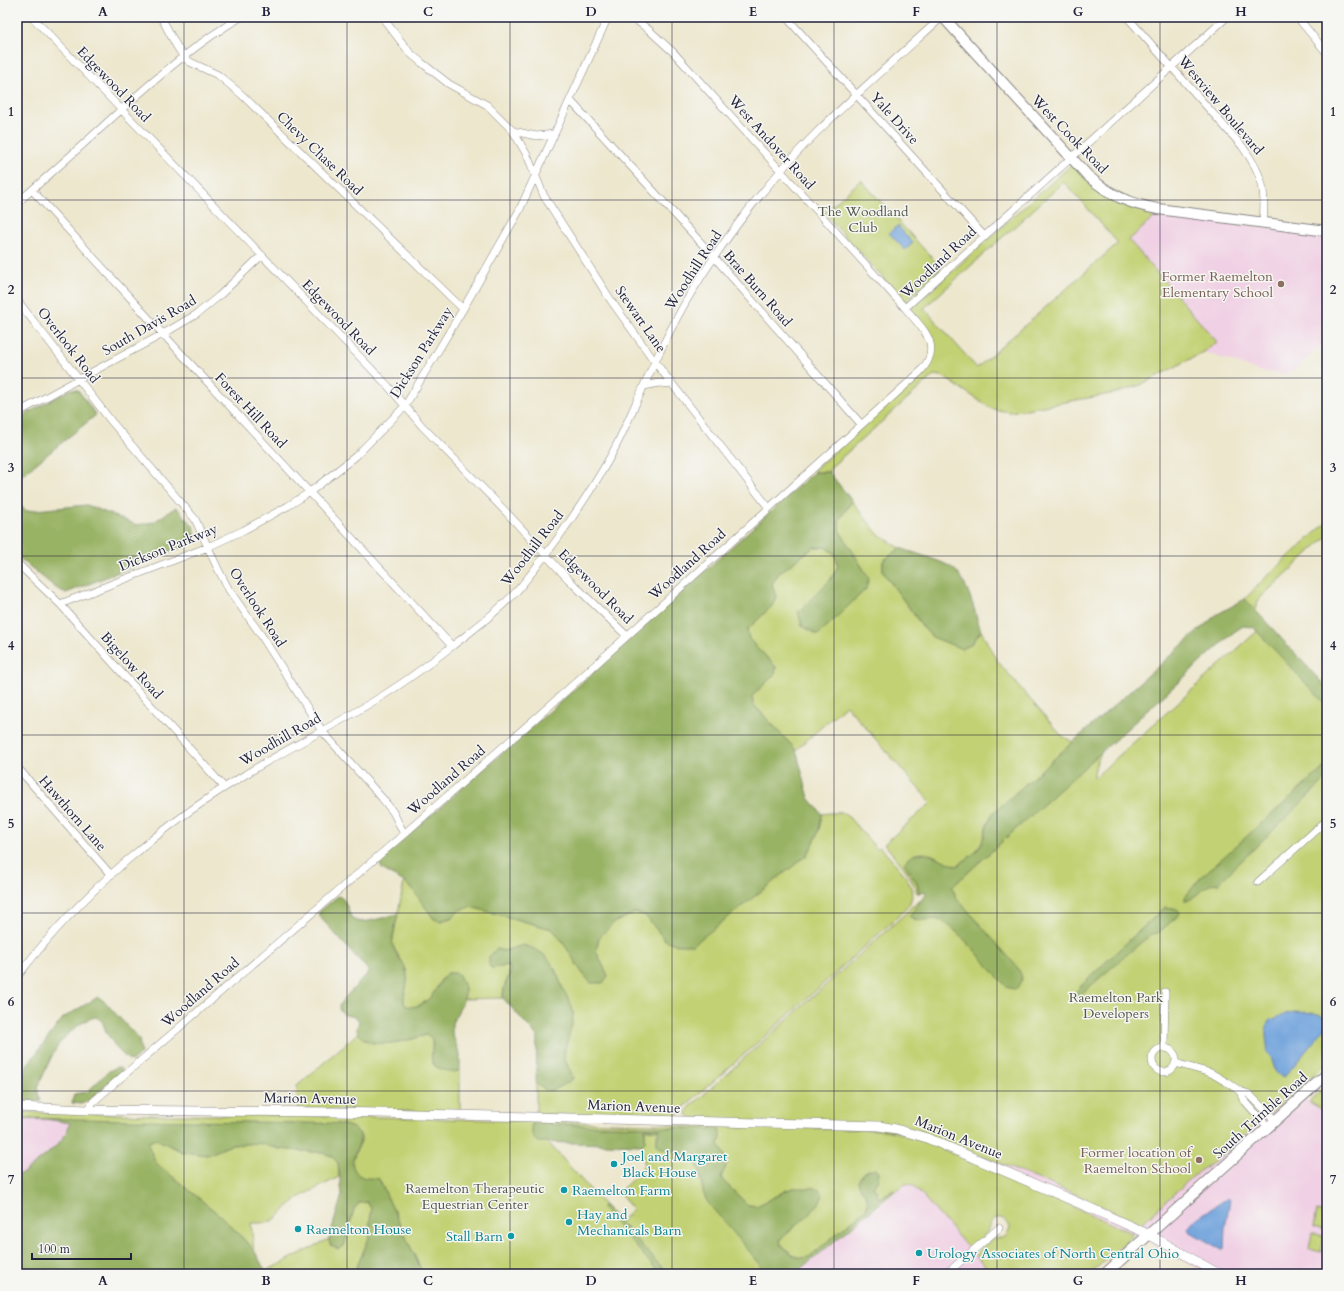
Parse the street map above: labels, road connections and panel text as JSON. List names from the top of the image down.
{
  "streets": {
    "main road": ["West Cook Road", "South Trimble Road"],
    "street": [
      "Edgewood Road",
      "Westview Boulevard",
      "Yale Drive",
      "West Andover Road",
      "Chevy Chase Road",
      "Woodland Road",
      "Woodhill Road",
      "Brae Burn Road",
      "Stewart Lane",
      "South Davis Road",
      "Overlook Road",
      "Dickson Parkway",
      "Forest Hill Road",
      "Bigelow Road",
      "Hawthorn Lane",
      "Marion Avenue"
    ]
  },
  "crossings": [
    ["Edgewood Road", "Woodland Road"],
    ["Edgewood Road", "Woodhill Road"],
    ["Edgewood Road", "South Davis Road"],
    ["Edgewood Road", "Dickson Parkway"],
    ["Westview Boulevard", "West Cook Road"],
    ["Westview Boulevard", "Woodland Road"],
    ["Yale Drive", "Woodland Road"],
    ["Yale Drive", "Woodhill Road"],
    ["West Cook Road", "Woodland Road"],
    ["West Cook Road", "Woodhill Road"],
    ["West Andover Road", "Woodland Road"],
    ["West Andover Road", "Woodhill Road"],
    ["Chevy Chase Road", "Dickson Parkway"],
    ["Woodland Road", "Brae Burn Road"],
    ["Woodland Road", "Stewart Lane"],
    ["Woodland Road", "Overlook Road"],
    ["Woodland Road", "Marion Avenue"],
    ["Woodhill Road", "Brae Burn Road"],
    ["Woodhill Road", "Stewart Lane"],
    ["Woodhill Road", "Overlook Road"],
    ["Woodhill Road", "Forest Hill Road"],
    ["Woodhill Road", "Bigelow Road"],
    ["Woodhill Road", "Hawthorn Lane"],
    ["Brae Burn Road", "Dickson Parkway"],
    ["Stewart Lane", "Dickson Parkway"],
    ["South Davis Road", "Overlook Road"],
    ["South Davis Road", "Forest Hill Road"],
    ["Overlook Road", "Dickson Parkway"],
    ["Dickson Parkway", "Forest Hill Road"],
    ["Dickson Parkway", "Bigelow Road"],
    ["Marion Avenue", "South Trimble Road"]
  ],
  "parks": ["The Woodland Club", "Raemelton Park Developers", "Raemelton Therapeutic Equestrian Center"],
  "places": [
    "Former Raemelton Elementary School",
    "Former location of Raemelton School",
    "Joel and Margaret Black House",
    "Raemelton Farm",
    "Hay and Mechanicals Barn",
    "Raemelton House",
    "Stall Barn",
    "Urology Associates of North Central Ohio"
  ],
  "scale_bar": "100 m",
  "grid": {
    "columns": [
      "A",
      "B",
      "C",
      "D",
      "E",
      "F",
      "G",
      "H"
    ],
    "rows": [
      "1",
      "2",
      "3",
      "4",
      "5",
      "6",
      "7"
    ]
  }
}
